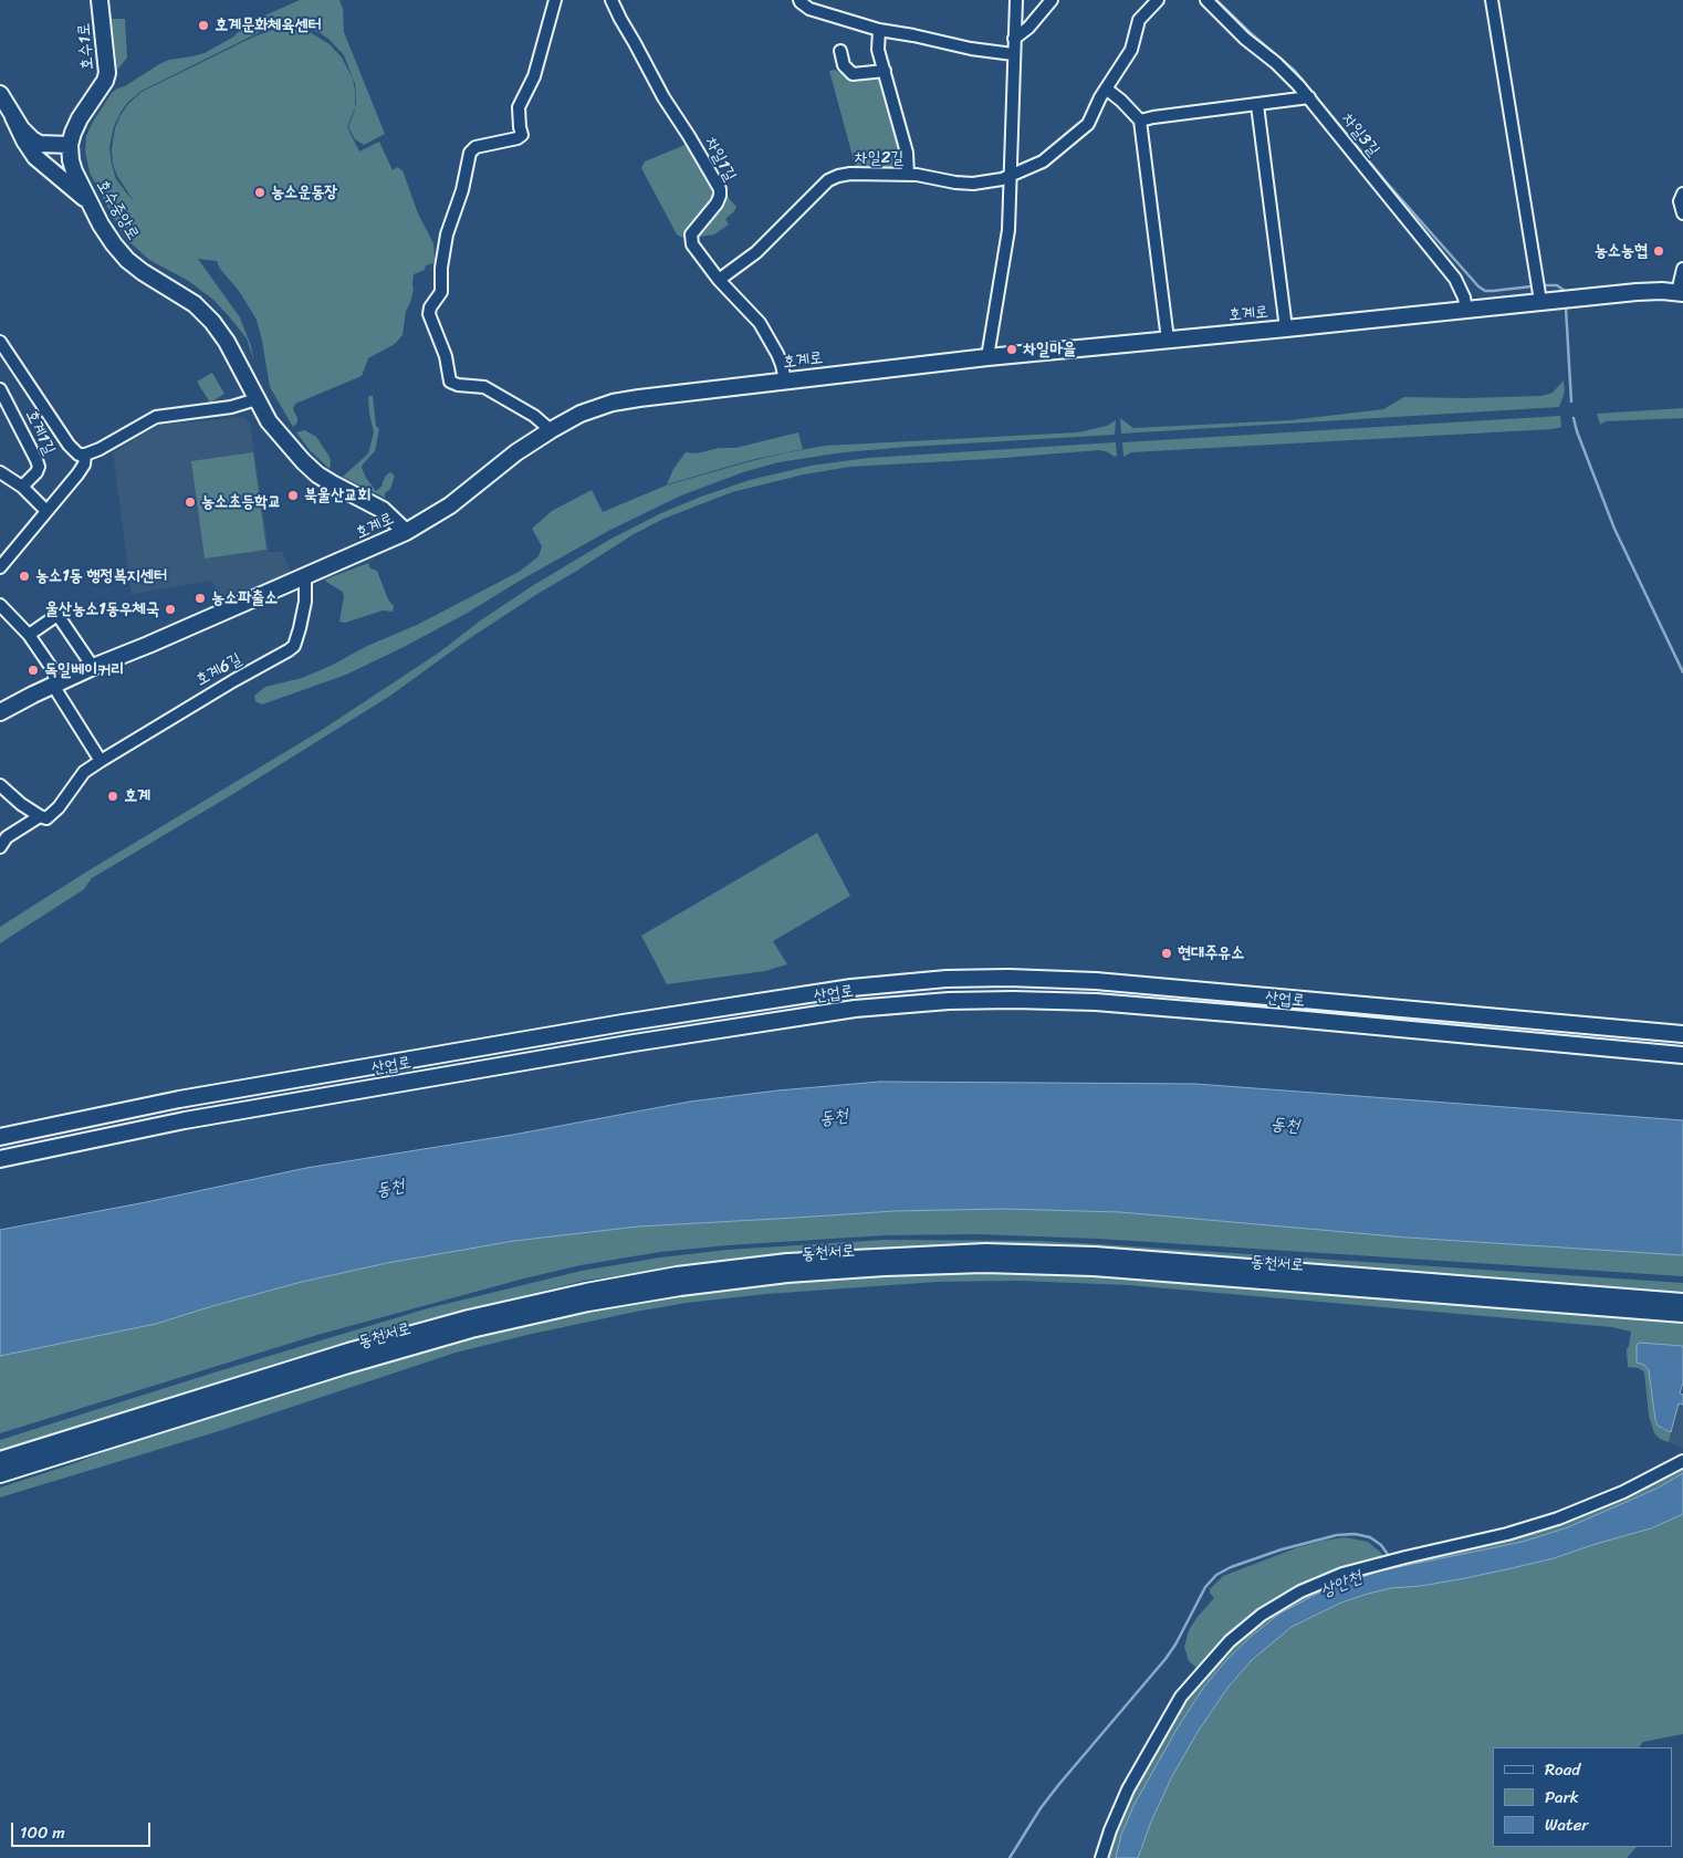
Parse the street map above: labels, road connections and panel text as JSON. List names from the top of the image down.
{
  "streets": {
    "main road": [
      "호수1로",
      "호수중앙로",
      "호계로",
      "산업로",
      "동천서로"
    ],
    "street": [
      "차일3길",
      "차일2길",
      "차일1길",
      "호계1길",
      "호계6길"
    ]
  },
  "crossings": [
    ["호수1로", "호수중앙로"],
    ["차일3길", "호계로"],
    ["차일2길", "차일1길"],
    ["차일1길", "호계로"],
    ["호수중앙로", "호계로"],
    ["호계로", "호계6길"]
  ],
  "water": ["동천", "상안천"],
  "places": [
    "호계문화체육센터",
    "농소운동장",
    "농소농협",
    "차일마을",
    "북울산교회",
    "농소초등학교",
    "농소1동 행정복지센터",
    "농소파출소",
    "울산농소1동우체국",
    "독일베이커리",
    "호계",
    "현대주유소"
  ],
  "legend": ["Road", "Park", "Water"],
  "scale_bar": "100 m"
}
